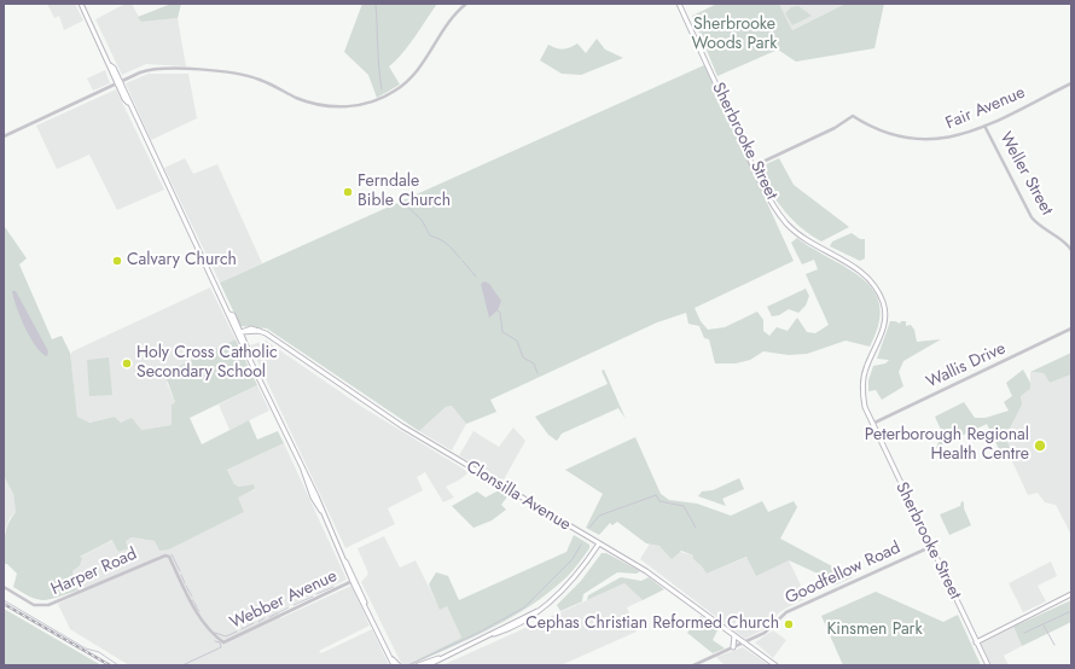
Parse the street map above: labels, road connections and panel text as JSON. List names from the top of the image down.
{
  "streets": {
    "main road": ["Sherbrooke Street", "Clonsilla Avenue"],
    "street": [
      "Fair Avenue",
      "Weller Street",
      "Wallis Drive",
      "Harper Road",
      "Goodfellow Road",
      "Webber Avenue"
    ]
  },
  "crossings": [
    ["Fair Avenue", "Sherbrooke Street"],
    ["Fair Avenue", "Weller Street"],
    ["Sherbrooke Street", "Wallis Drive"],
    ["Sherbrooke Street", "Goodfellow Road"],
    ["Clonsilla Avenue", "Goodfellow Road"],
    ["Harper Road", "Webber Avenue"]
  ],
  "parks": ["Sherbrooke Woods Park", "Kinsmen Park"],
  "places": [
    "Ferndale Bible Church",
    "Calvary Church",
    "Holy Cross Catholic Secondary School",
    "Peterborough Regional Health Centre",
    "Cephas Christian Reformed Church"
  ]
}
